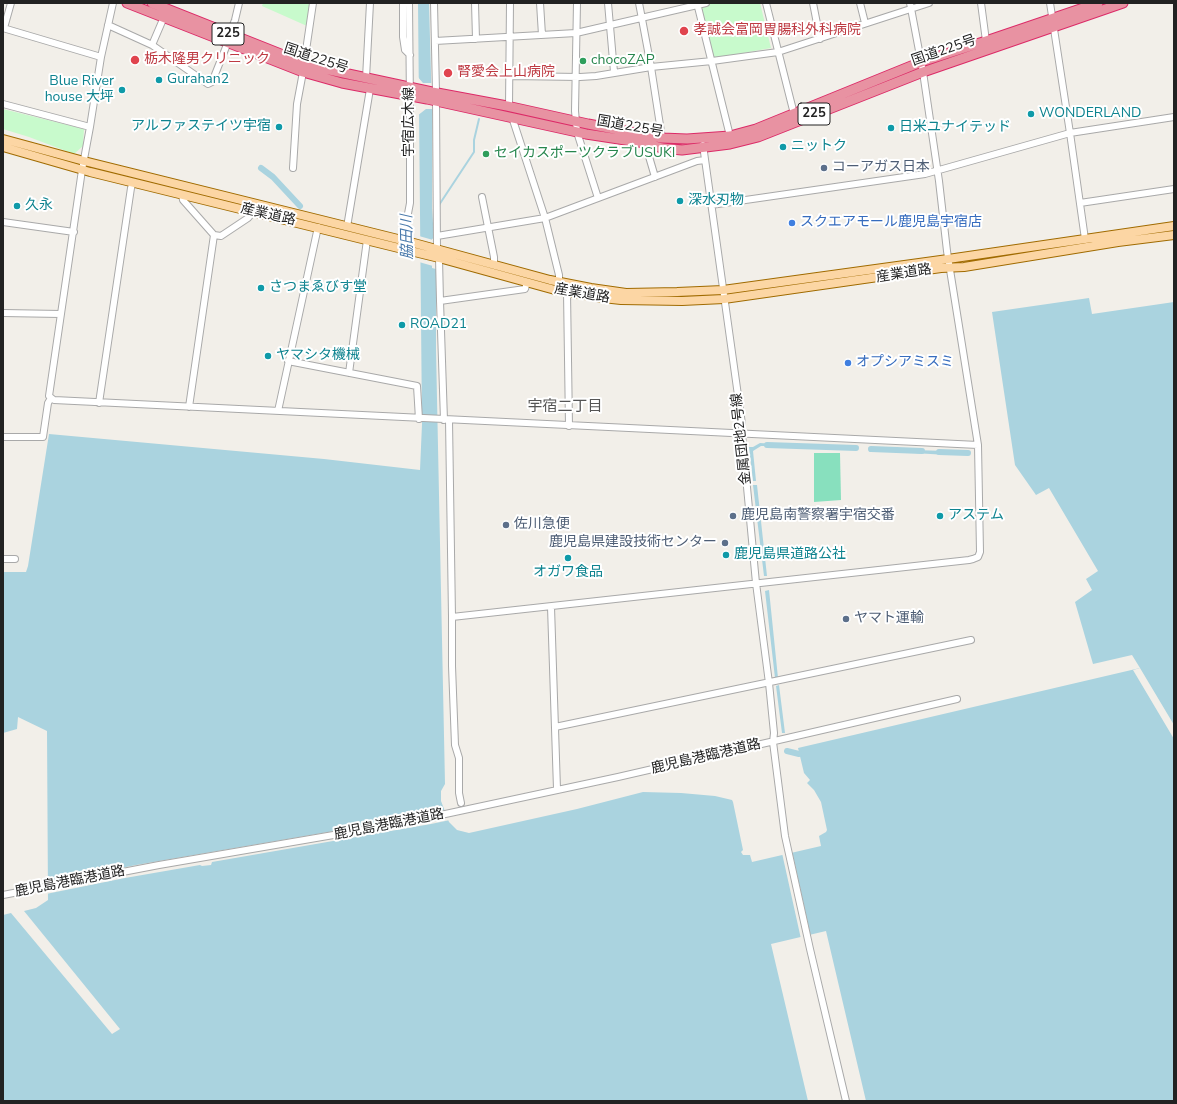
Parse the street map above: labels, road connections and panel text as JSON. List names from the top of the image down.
{
  "streets": {
    "highway": ["225", "国道225号"],
    "main road": ["産業道路"],
    "street": ["宇宿広木線", "金属団地2号線", "鹿児島港臨港道路"]
  },
  "crossings": [
    ["国道225号", "宇宿広木線"],
    ["国道225号", "金属団地2号線"],
    ["宇宿広木線", "産業道路"],
    ["産業道路", "金属団地2号線"],
    ["金属団地2号線", "鹿児島港臨港道路"]
  ],
  "districts": ["宇宿二丁目"],
  "water": ["脇田川"],
  "places": [
    "孝誠会富岡胃腸科外科病院",
    "栃木隆男クリニック",
    "chocoZAP",
    "腎愛会上山病院",
    "Gurahan2",
    "Blue River house 大坪",
    "WONDERLAND",
    "アルファステイツ宇宿",
    "日米ユナイテッド",
    "ニットク",
    "セイカスポーツクラブUSUKI",
    "コーアガス日本",
    "深水刃物",
    "久永",
    "スクエアモール鹿児島宇宿店",
    "さつまゑびす堂",
    "ROAD21",
    "ヤマシタ機械",
    "オプシアミスミ",
    "鹿児島南警察署宇宿交番",
    "アステム",
    "佐川急便",
    "鹿児島県建設技術センター",
    "鹿児島県道路公社",
    "オガワ食品",
    "ヤマト運輸"
  ]
}
